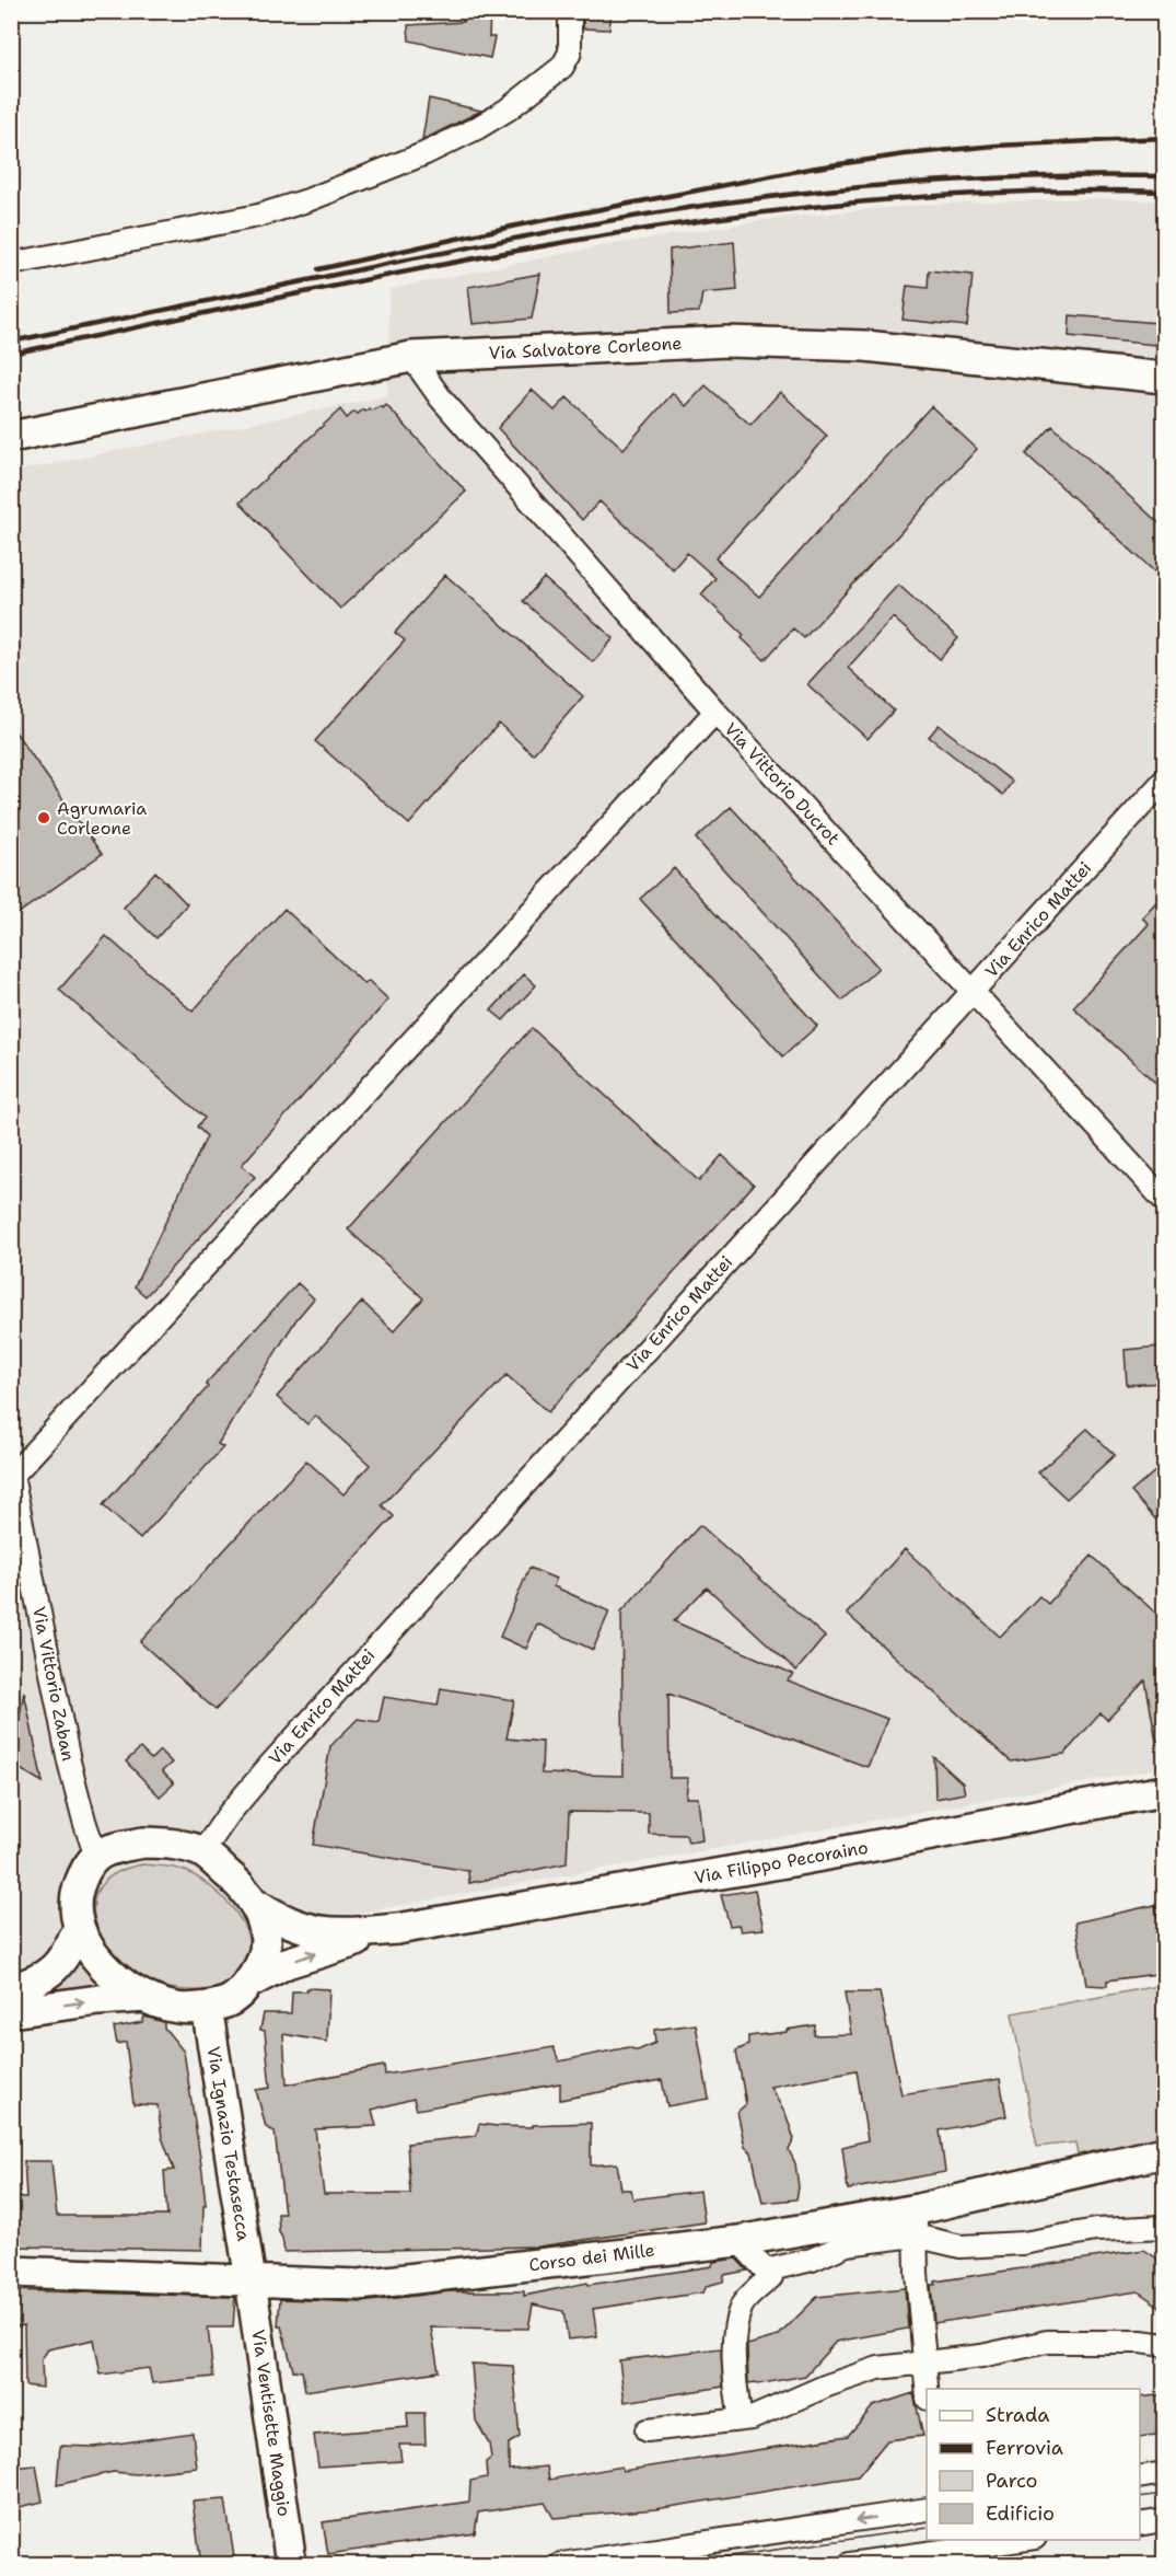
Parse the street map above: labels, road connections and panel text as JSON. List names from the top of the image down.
{
  "streets": {
    "street": [
      "Via Salvatore Corleone",
      "Via Vittorio Ducrot",
      "Via Enrico Mattei",
      "Via Vittorio Zaban",
      "Via Filippo Pecoraino",
      "Via Ignazio Testasecca",
      "Corso dei Mille",
      "Via Ventisette Maggio"
    ]
  },
  "crossings": [
    ["Via Salvatore Corleone", "Via Vittorio Ducrot"],
    ["Via Vittorio Ducrot", "Via Enrico Mattei"],
    ["Via Enrico Mattei", "Via Vittorio Zaban"],
    ["Via Enrico Mattei", "Via Filippo Pecoraino"],
    ["Via Enrico Mattei", "Via Ignazio Testasecca"],
    ["Via Vittorio Zaban", "Via Filippo Pecoraino"],
    ["Via Vittorio Zaban", "Via Ignazio Testasecca"],
    ["Via Filippo Pecoraino", "Via Ignazio Testasecca"],
    ["Via Ignazio Testasecca", "Corso dei Mille"],
    ["Via Ignazio Testasecca", "Via Ventisette Maggio"],
    ["Corso dei Mille", "Via Ventisette Maggio"]
  ],
  "places": ["Agrumaria Corleone"],
  "legend": [
    "Strada",
    "Ferrovia",
    "Parco",
    "Edificio"
  ]
}
